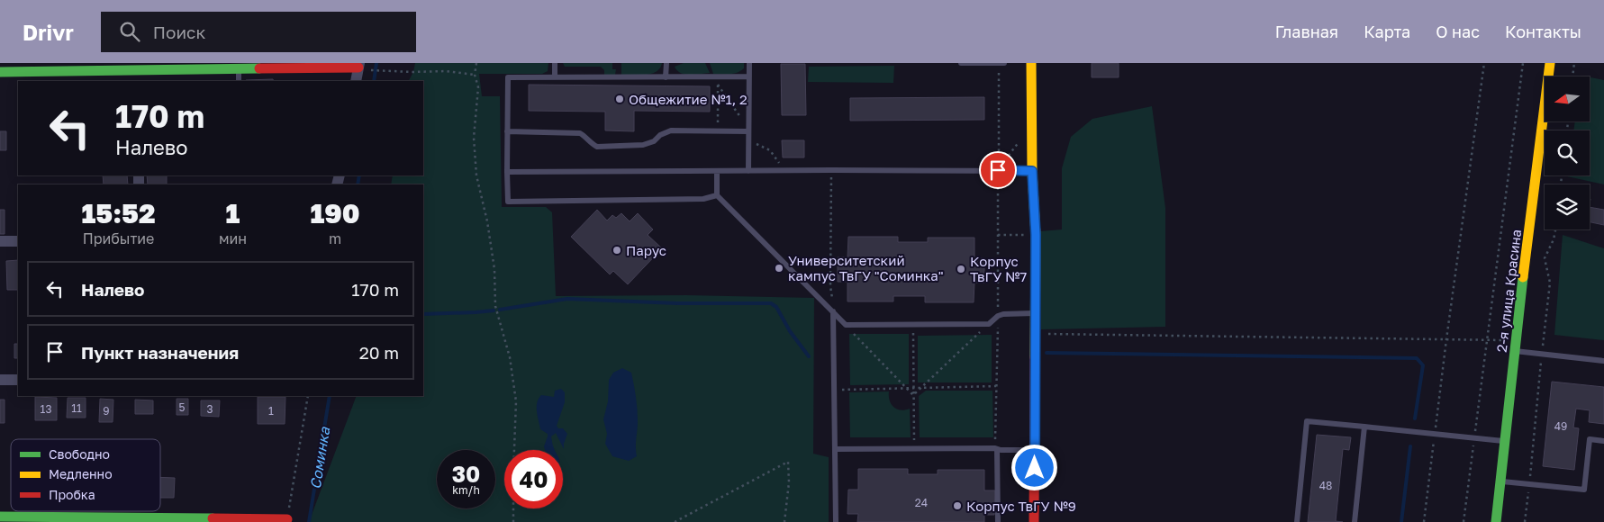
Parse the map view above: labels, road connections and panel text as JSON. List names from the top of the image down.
{
  "streets": {
    "street": ["2-я улица Красина"]
  },
  "water": ["Соминка"],
  "places": [
    "Общежитие №1, 2",
    "Парус",
    "Университетский кампус ТвГУ \"Соминка\"",
    "Корпус ТвГУ №7",
    "Корпус ТвГУ №9"
  ],
  "house_numbers": [
    "5",
    "11",
    "13",
    "3",
    "9",
    "1",
    "49",
    "48",
    "24"
  ],
  "legend": ["Свободно", "Медленно", "Пробка"],
  "north": "left",
  "page": {
    "header": "Drivr",
    "search": "Поиск",
    "nav": [
      "Главная",
      "Карта",
      "О нас",
      "Контакты"
    ],
    "turn": ["170 m", "Налево"],
    "eta": [
      "15:52",
      "Прибытие",
      "1",
      "мин",
      "190",
      "m"
    ],
    "list": [
      {
        "name": "Налево",
        "value": "170 m"
      },
      {
        "name": "Пункт назначения",
        "value": "20 m"
      }
    ],
    "speed": "30 km/h",
    "limit": "40"
  }
}
